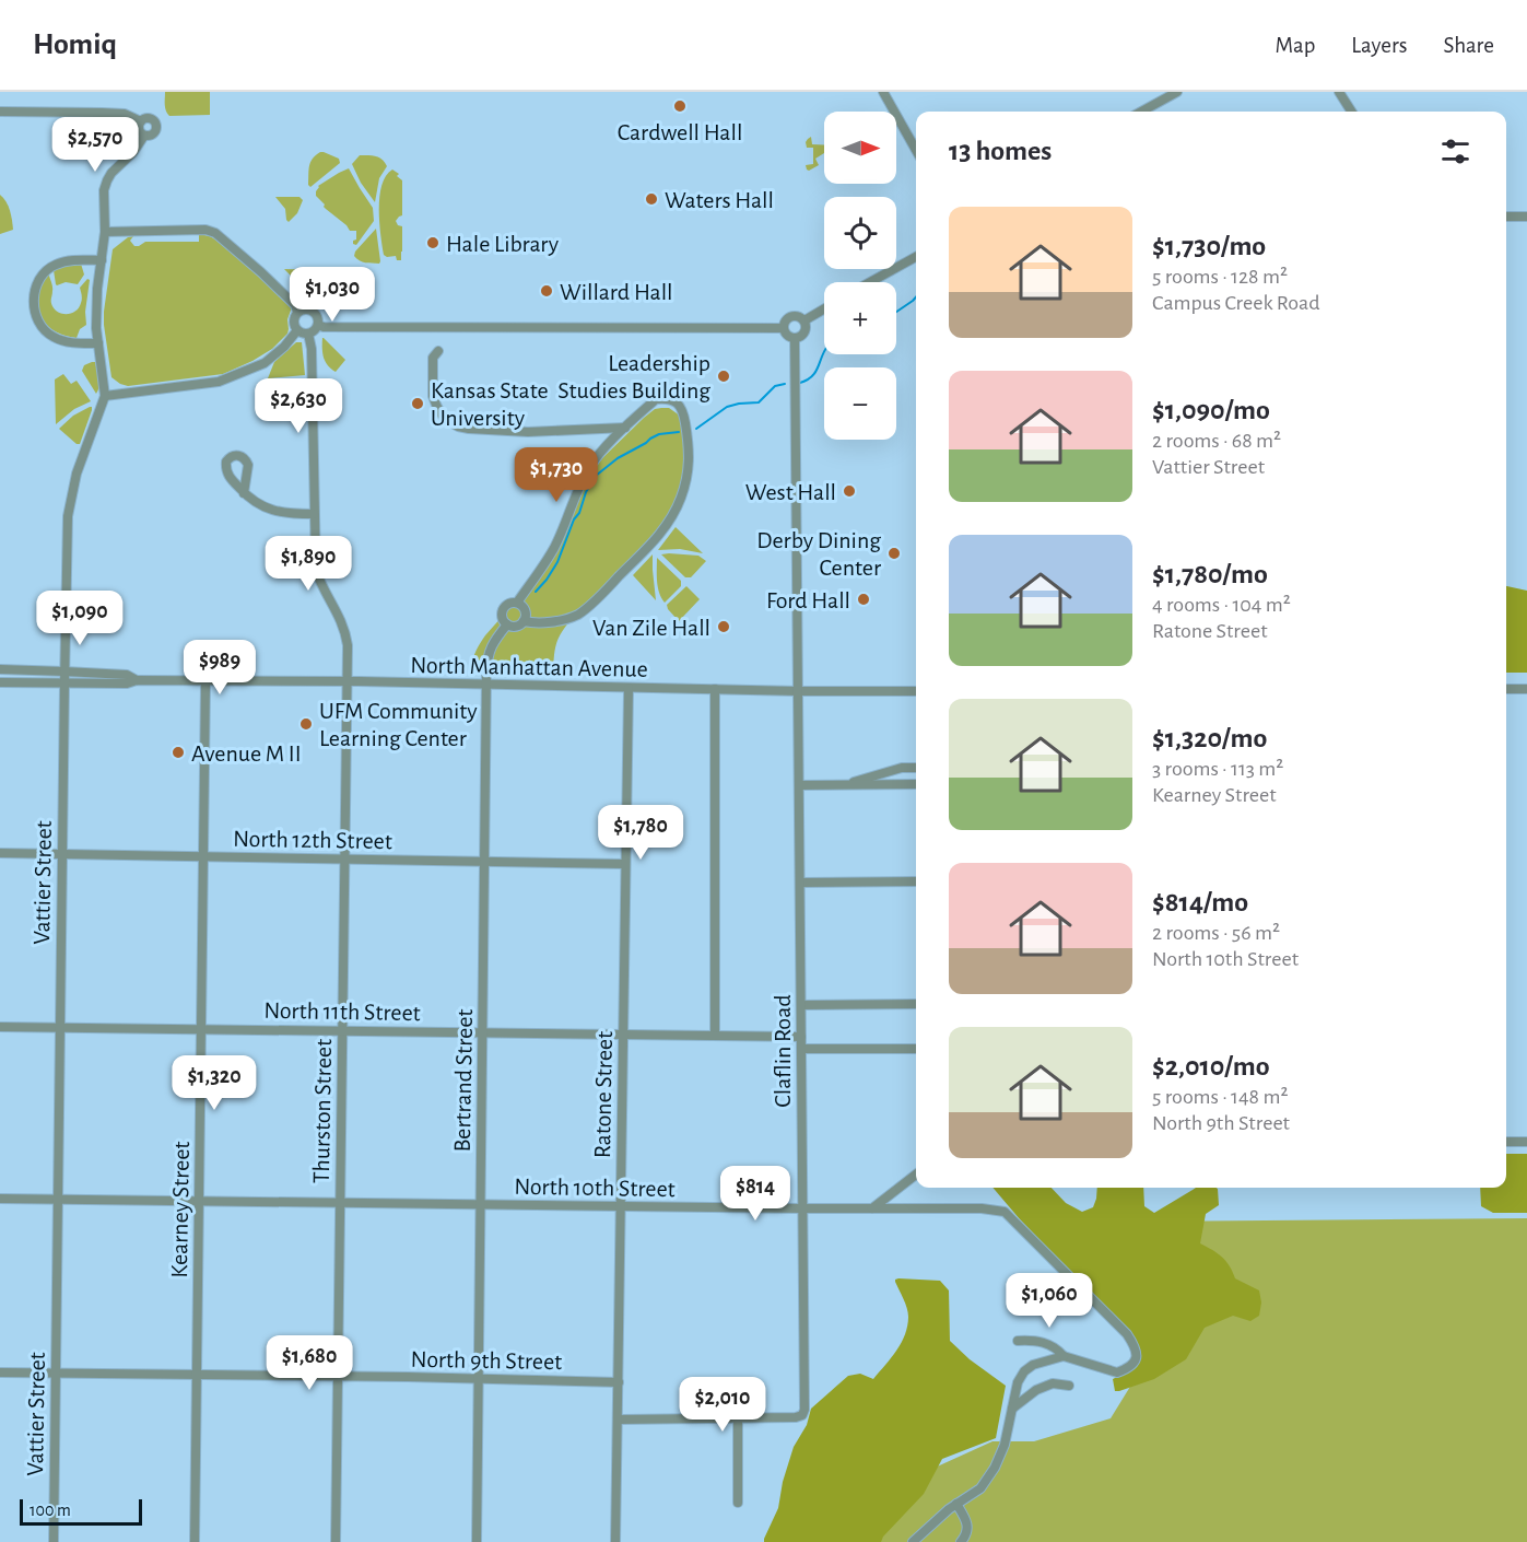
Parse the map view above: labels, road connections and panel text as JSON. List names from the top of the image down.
{
  "streets": {
    "street": [
      "North Manhattan Avenue",
      "North 12th Street",
      "Vattier Street",
      "North 11th Street",
      "Claflin Road",
      "Bertrand Street",
      "Ratone Street",
      "Thurston Street",
      "North 10th Street",
      "Kearney Street",
      "North 9th Street"
    ]
  },
  "crossings": [
    ["North Manhattan Avenue", "Vattier Street"],
    ["North Manhattan Avenue", "Claflin Road"],
    ["North Manhattan Avenue", "Bertrand Street"],
    ["North Manhattan Avenue", "Ratone Street"],
    ["North Manhattan Avenue", "Thurston Street"],
    ["North Manhattan Avenue", "Kearney Street"],
    ["North 12th Street", "Vattier Street"],
    ["North 12th Street", "Bertrand Street"],
    ["North 12th Street", "Ratone Street"],
    ["North 12th Street", "Thurston Street"],
    ["North 12th Street", "Kearney Street"],
    ["Vattier Street", "North 11th Street"],
    ["Vattier Street", "North 10th Street"],
    ["Vattier Street", "North 9th Street"],
    ["North 11th Street", "Claflin Road"],
    ["North 11th Street", "Bertrand Street"],
    ["North 11th Street", "Ratone Street"],
    ["North 11th Street", "Thurston Street"],
    ["North 11th Street", "Kearney Street"],
    ["Claflin Road", "North 10th Street"],
    ["Bertrand Street", "North 10th Street"],
    ["Bertrand Street", "North 9th Street"],
    ["Ratone Street", "North 10th Street"],
    ["Ratone Street", "North 9th Street"],
    ["Thurston Street", "North 10th Street"],
    ["Thurston Street", "North 9th Street"],
    ["North 10th Street", "Kearney Street"],
    ["Kearney Street", "North 9th Street"]
  ],
  "places": [
    "Cardwell Hall",
    "Waters Hall",
    "Hale Library",
    "Willard Hall",
    "Leadership Studies Building",
    "Kansas State University",
    "West Hall",
    "Derby Dining Center",
    "Ford Hall",
    "Van Zile Hall",
    "UFM Community Learning Center",
    "Avenue M II"
  ],
  "scale_bar": "100 m",
  "north": "right",
  "page": {
    "header": "Homiq",
    "nav": ["Map", "Layers", "Share"],
    "map_buttons": ["+", "−"],
    "heading": "13 homes",
    "price": [
      "$2,570",
      "$1,030",
      "$2,630",
      "$1,730",
      "$1,890",
      "$1,090",
      "$989",
      "$1,780",
      "$1,320",
      "$814",
      "$1,060",
      "$1,680",
      "$2,010"
    ],
    "list": [
      {
        "name": "$1,730/mo",
        "note": "5 rooms · 128 m² · Campus Creek Road"
      },
      {
        "name": "$1,090/mo",
        "note": "2 rooms · 68 m² · Vattier Street"
      },
      {
        "name": "$1,780/mo",
        "note": "4 rooms · 104 m² · Ratone Street"
      },
      {
        "name": "$1,320/mo",
        "note": "3 rooms · 113 m² · Kearney Street"
      },
      {
        "name": "$814/mo",
        "note": "2 rooms · 56 m² · North 10th Street"
      },
      {
        "name": "$2,010/mo",
        "note": "5 rooms · 148 m² · North 9th Street"
      }
    ],
    "scale": "100 m"
  }
}
